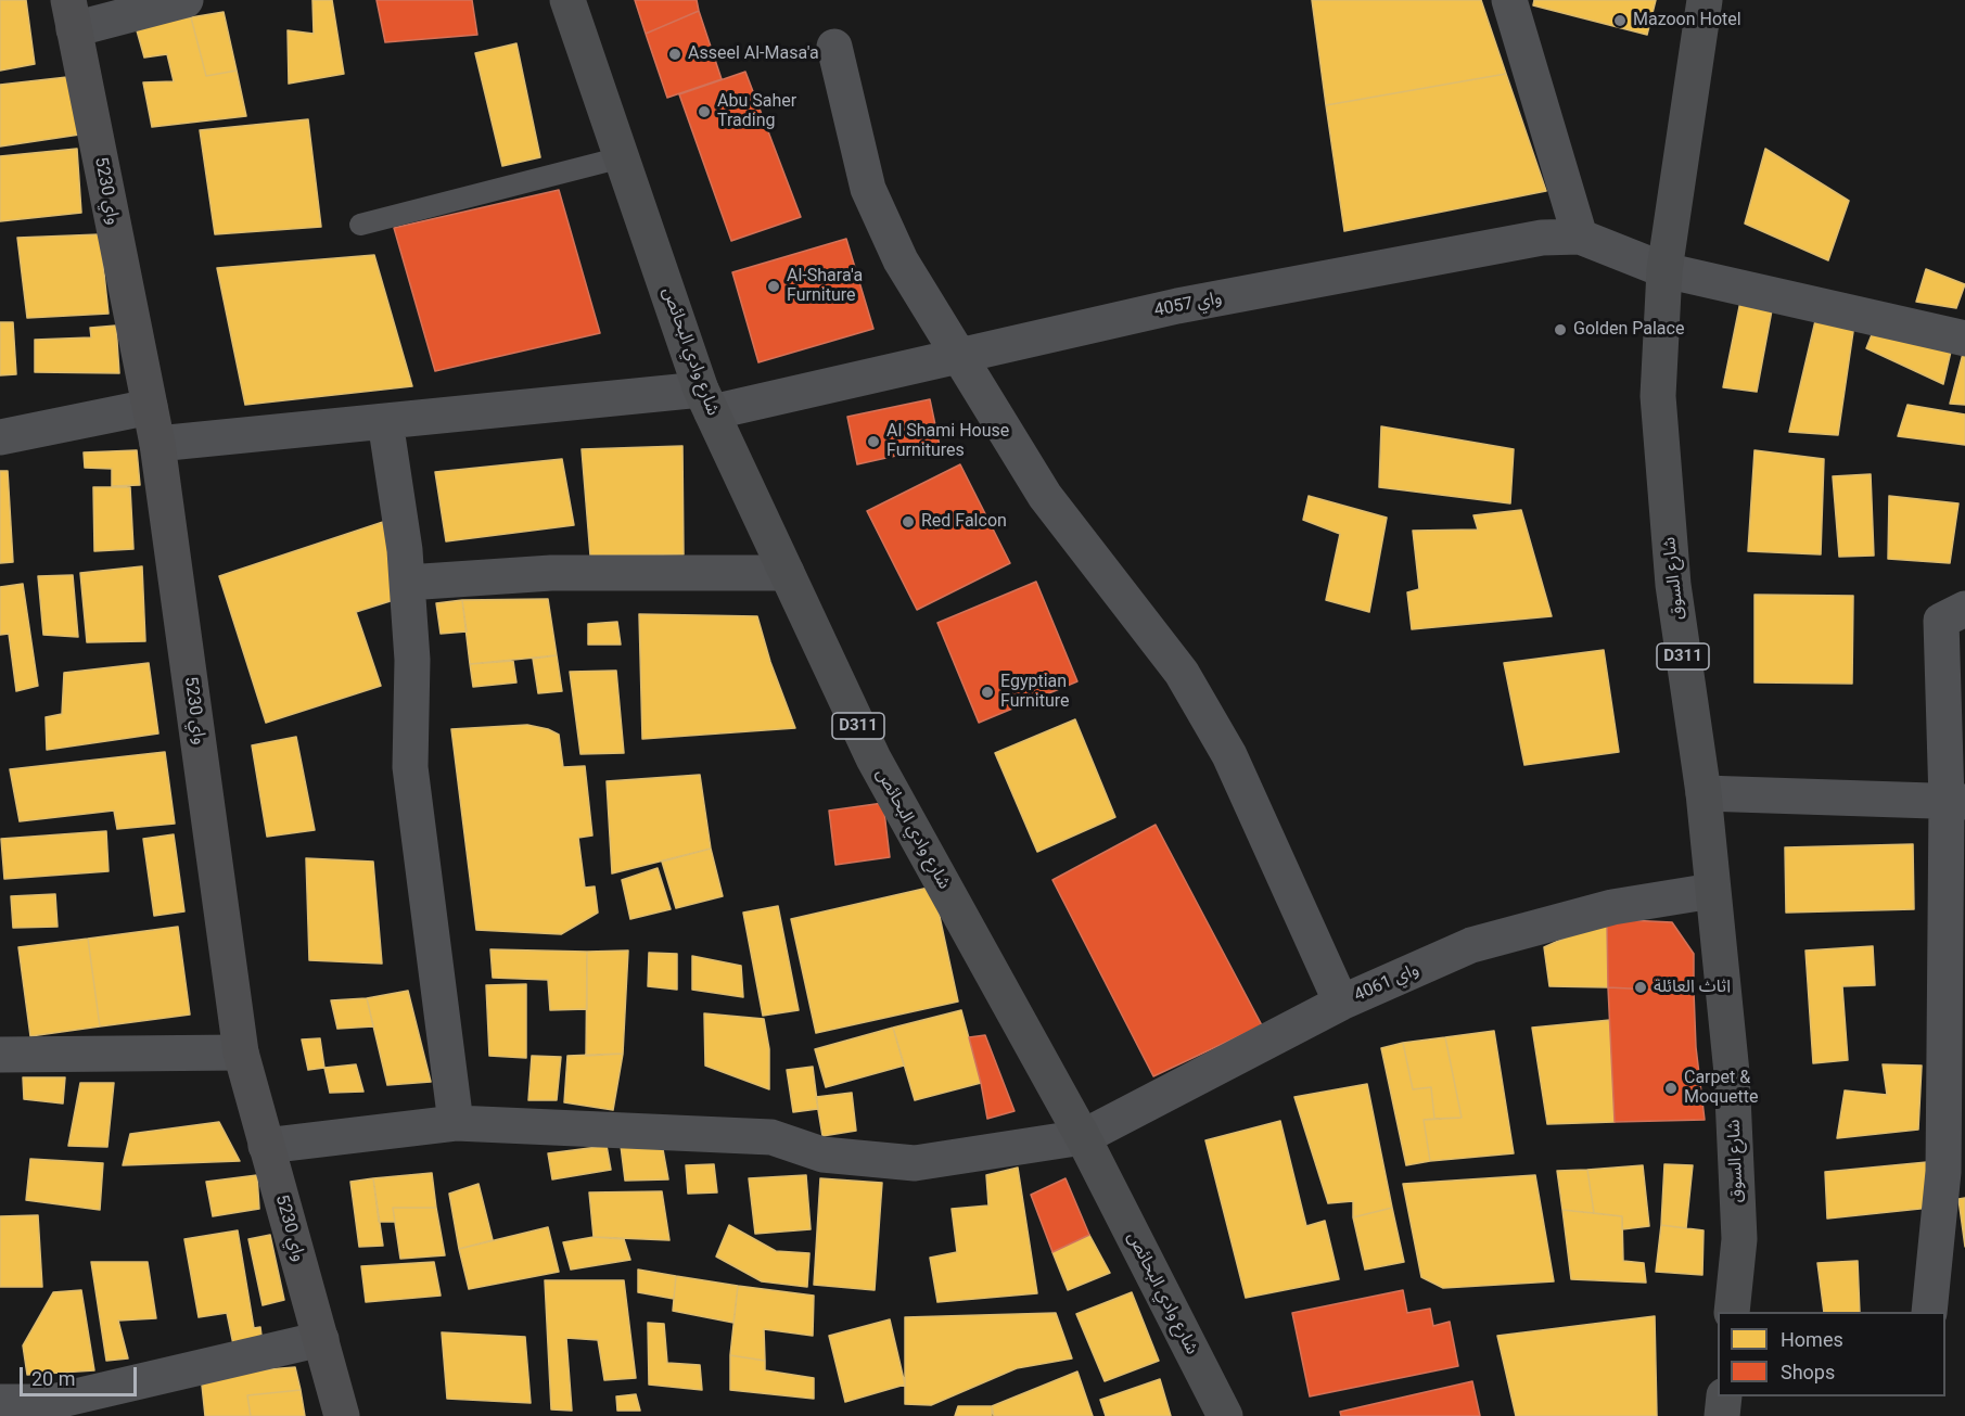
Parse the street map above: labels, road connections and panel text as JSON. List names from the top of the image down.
{
  "streets": {
    "main road": ["شارع وادي البحائص", "شارع السوق", "D311"],
    "street": ["واي 5230", "واي 4057", "واي 4061"]
  },
  "crossings": [
    ["واي 5230", "واي 4057"],
    ["واي 5230", "واي 4061"],
    ["واي 4057", "شارع وادي البحائص"],
    ["واي 4057", "شارع السوق"],
    ["شارع وادي البحائص", "واي 4061"],
    ["شارع السوق", "واي 4061"]
  ],
  "places": [
    "Mazoon Hotel",
    "Asseel Al-Masa'a",
    "Abu Saher Trading",
    "Al-Shara'a Furniture",
    "Golden Palace",
    "Al Shami House Furnitures",
    "Red Falcon",
    "Egyptian Furniture",
    "اثاث العائلة",
    "Carpet & Moquette"
  ],
  "legend": ["Homes", "Shops"],
  "scale_bar": "20 m"
}
